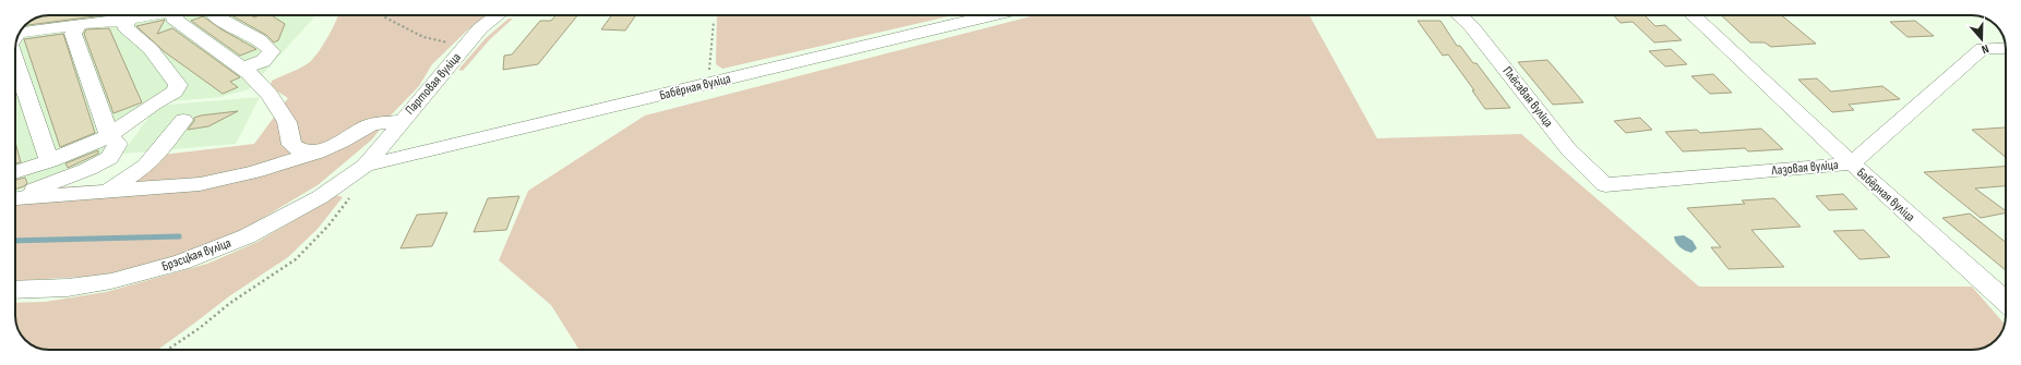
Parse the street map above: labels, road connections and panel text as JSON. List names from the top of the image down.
{
  "streets": {
    "street": [
      "Партовая вуліца",
      "Бабёрная вуліца",
      "Плёсавая вуліца",
      "Лазовая вуліца",
      "Брэсцкая вуліца"
    ]
  },
  "crossings": [
    ["Партовая вуліца", "Бабёрная вуліца"],
    ["Партовая вуліца", "Брэсцкая вуліца"],
    ["Бабёрная вуліца", "Лазовая вуліца"],
    ["Бабёрная вуліца", "Брэсцкая вуліца"],
    ["Плёсавая вуліца", "Лазовая вуліца"]
  ],
  "north": "bottom"
}
